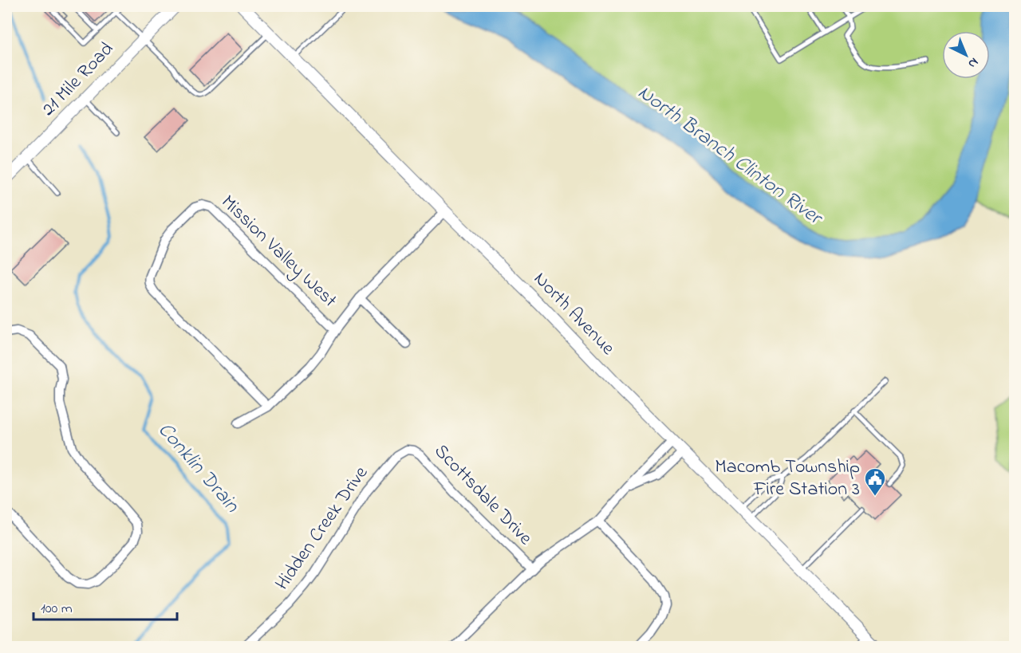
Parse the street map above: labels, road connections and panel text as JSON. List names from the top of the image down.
{
  "streets": {
    "street": [
      "21 Mile Road",
      "Mission Valley West",
      "North Avenue",
      "Scottsdale Drive",
      "Hidden Creek Drive"
    ]
  },
  "crossings": [
    ["Scottsdale Drive", "Hidden Creek Drive"]
  ],
  "water": ["North Branch Clinton River", "Conklin Drain"],
  "places": {
    "public building": ["Macomb Township Fire Station 3"]
  },
  "scale_bar": "100 m",
  "north": "bottom right"
}
